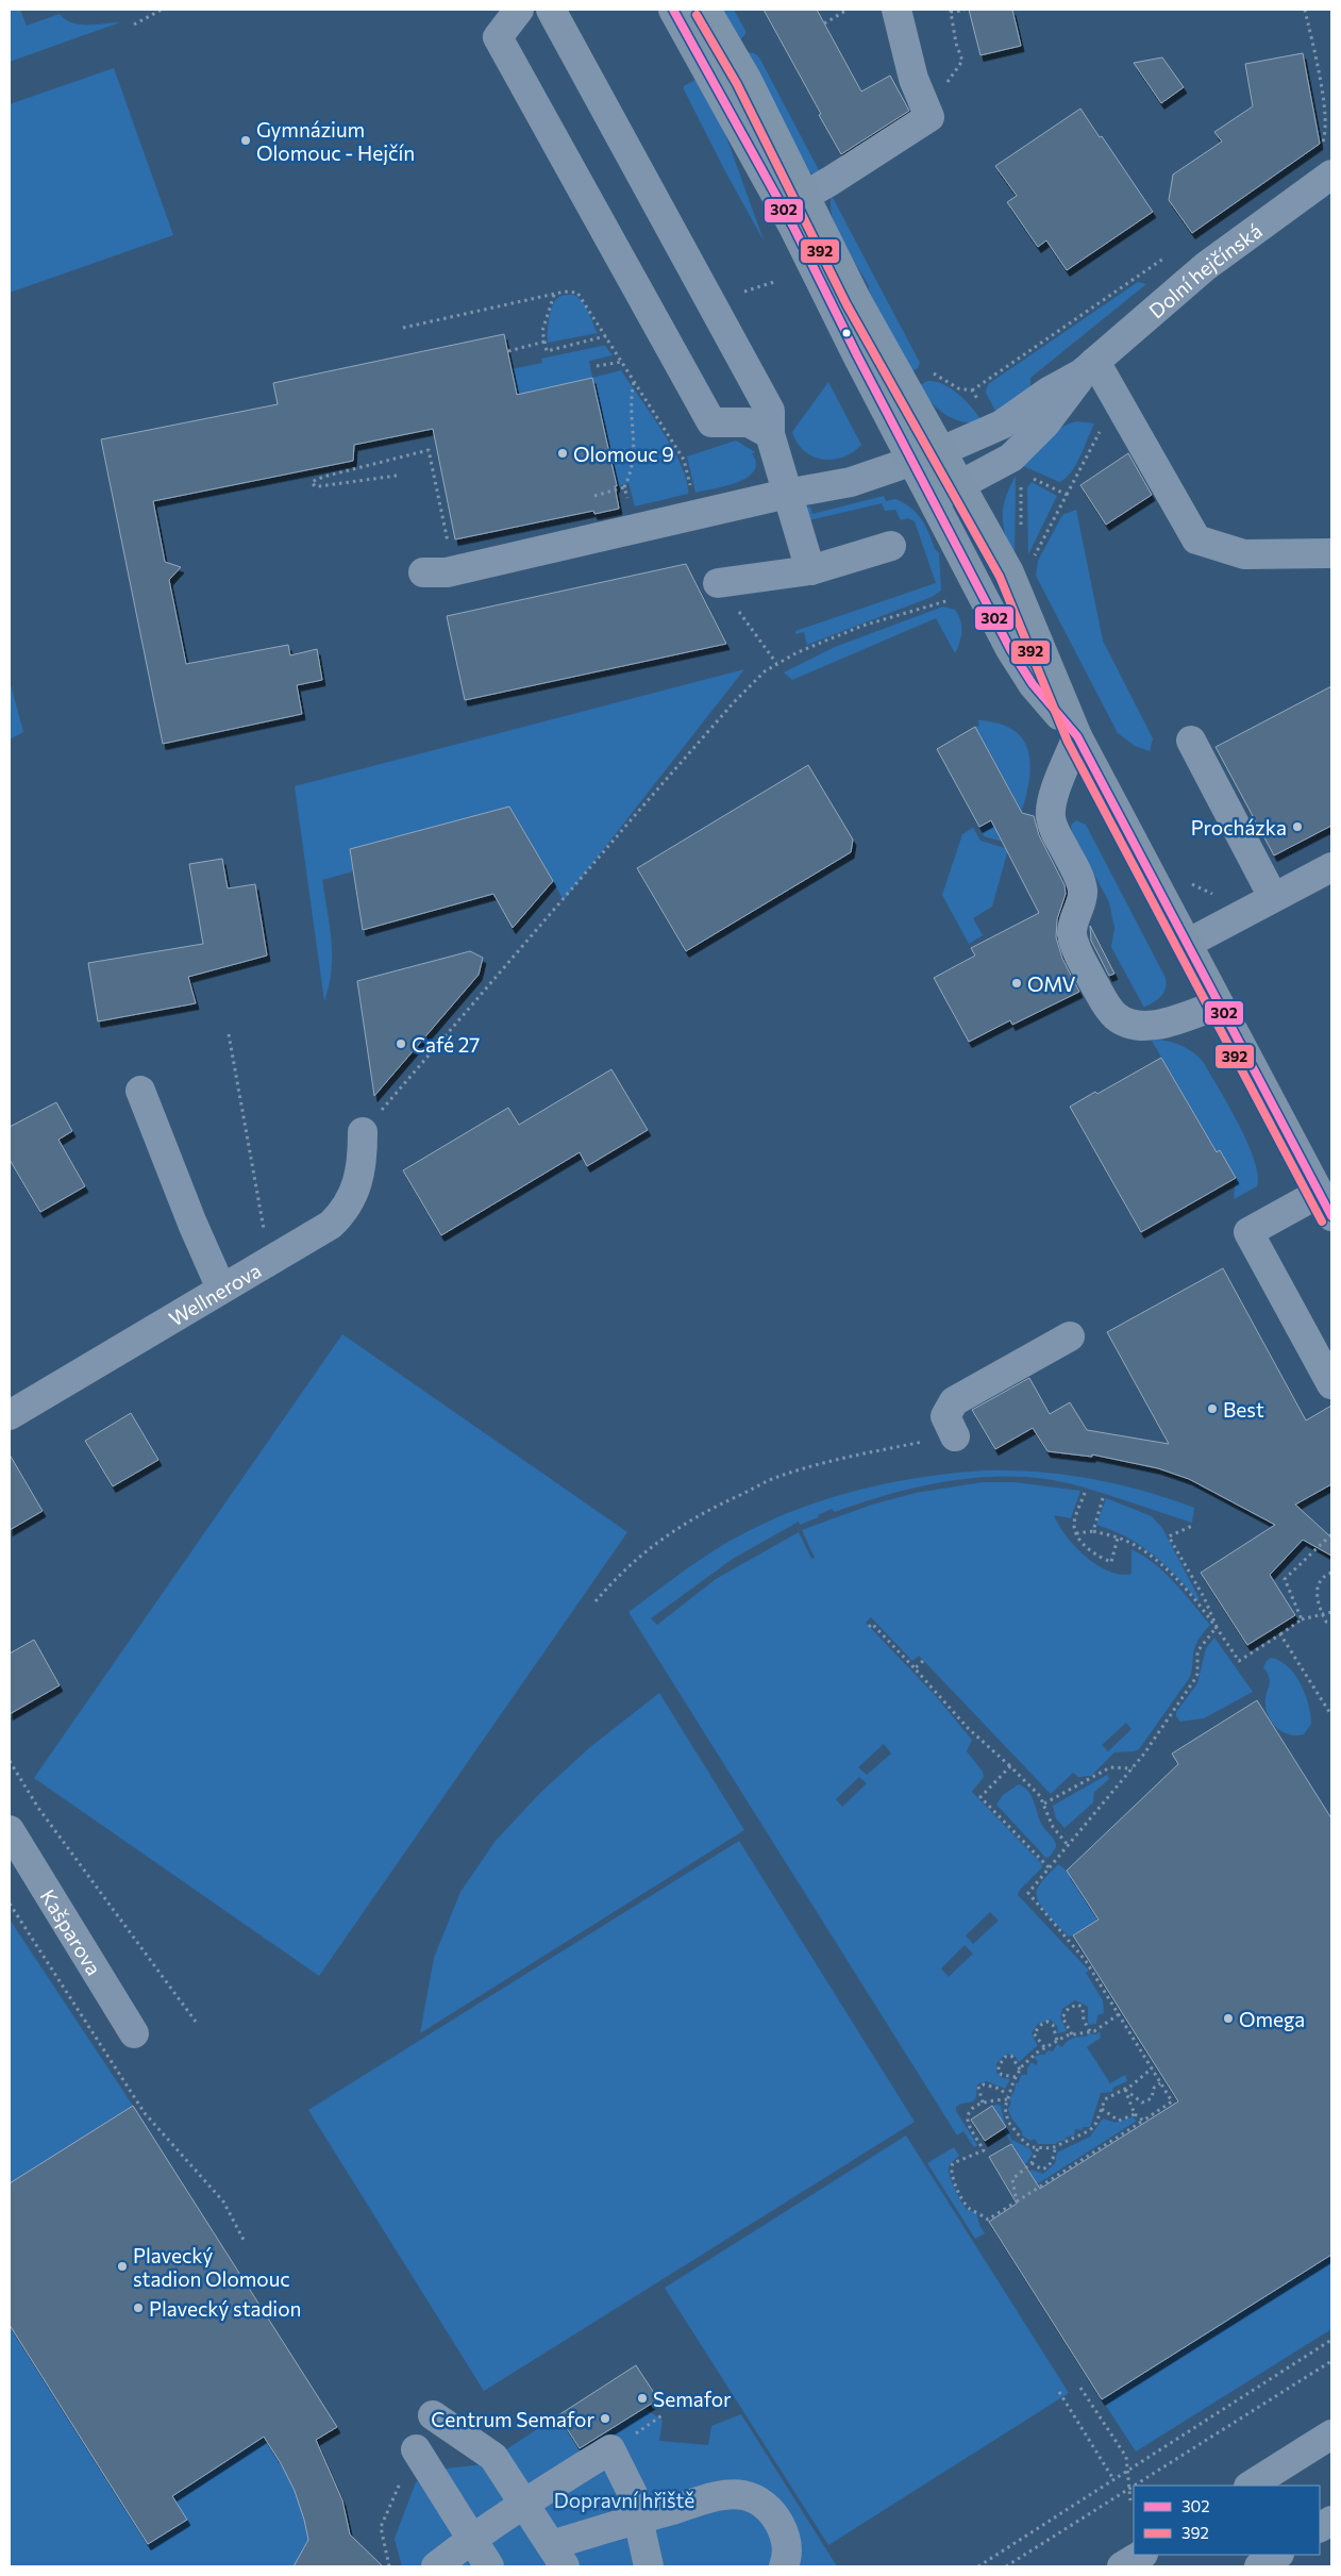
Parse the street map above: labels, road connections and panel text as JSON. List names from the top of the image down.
{
  "streets": {
    "street": ["Dolní hejčínská", "Wellnerova", "Kašparova"]
  },
  "parks": ["Dopravní hřiště"],
  "places": [
    "Gymnázium Olomouc - Hejčín",
    "Olomouc 9",
    "Procházka",
    "OMV",
    "Café 27",
    "Best",
    "Omega",
    "Plavecký stadion Olomouc",
    "Plavecký stadion",
    "Semafor",
    "Centrum Semafor"
  ],
  "lines": ["transit line 302", "transit line 392"],
  "legend": ["302", "392"]
}
